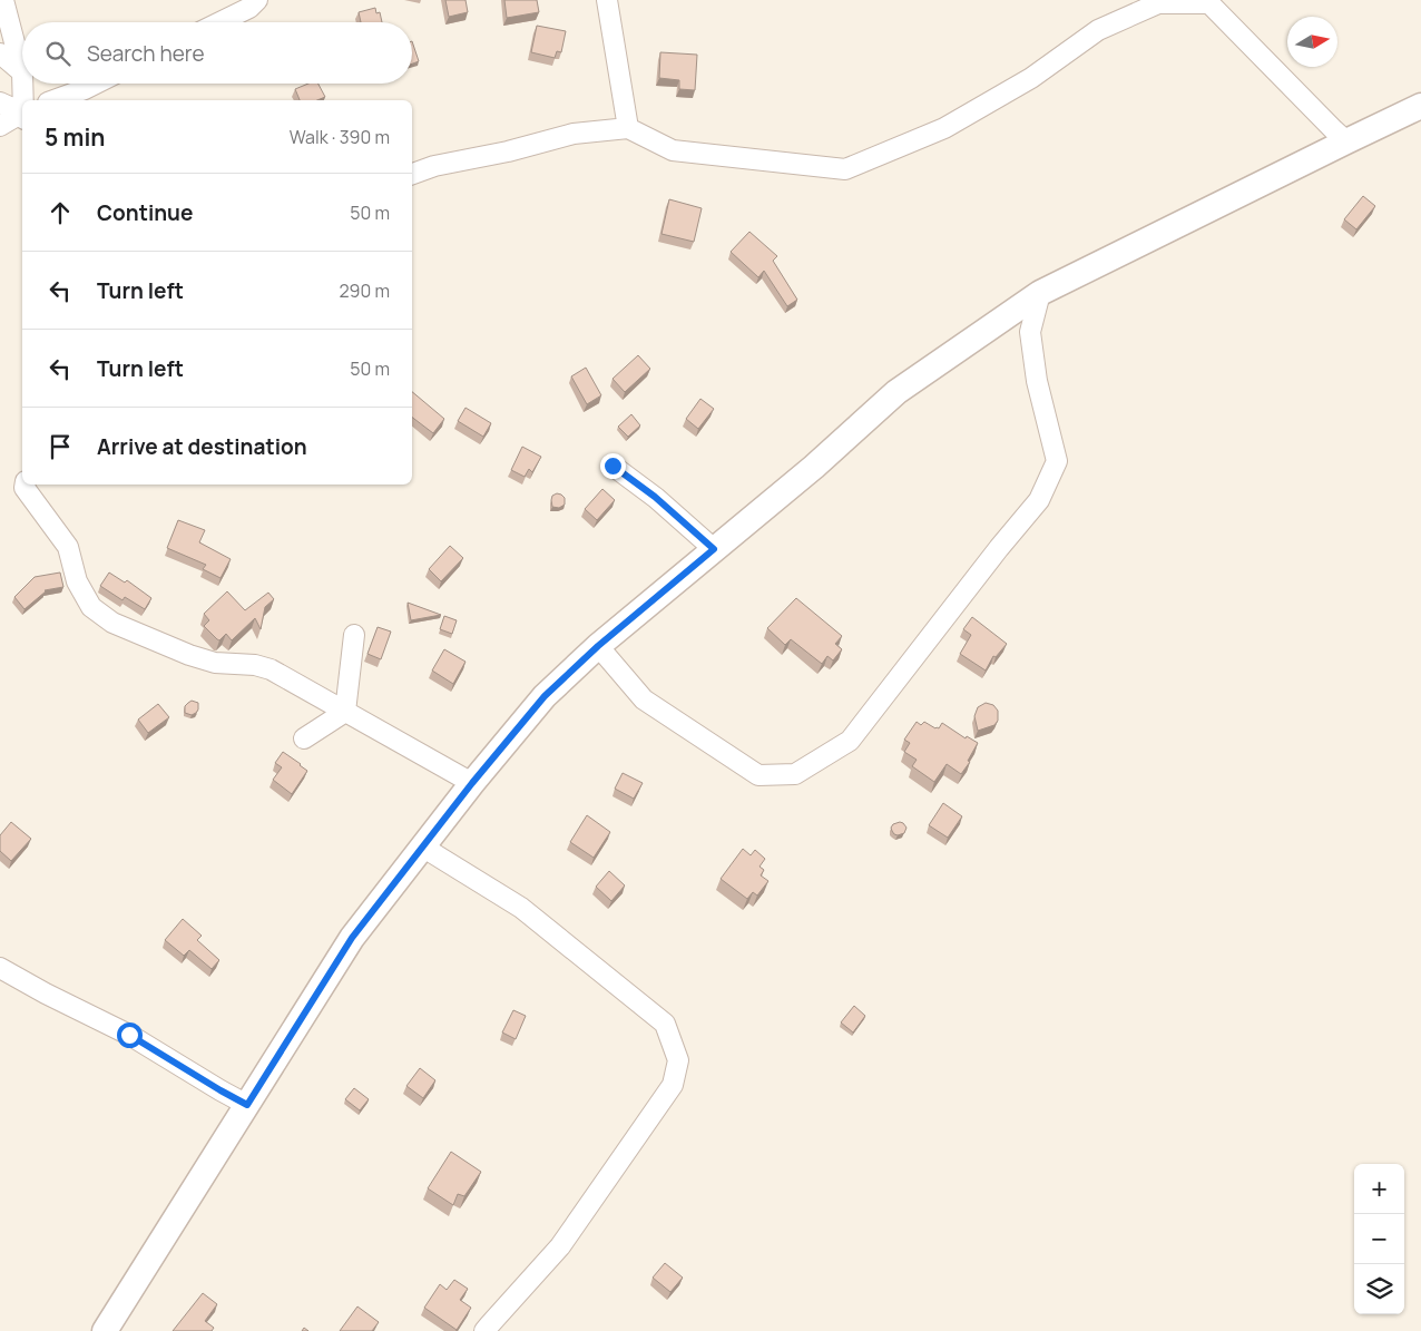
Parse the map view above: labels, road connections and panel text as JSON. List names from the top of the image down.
{
  "north": "right",
  "page": {
    "search": "Search here",
    "heading": ["5 min", "Walk · 390 m"],
    "list": [
      ["Continue", "50 m"],
      ["Turn left", "290 m"],
      ["Turn left", "50 m"],
      "Arrive at destination"
    ],
    "map_buttons": ["+", "−"]
  }
}
